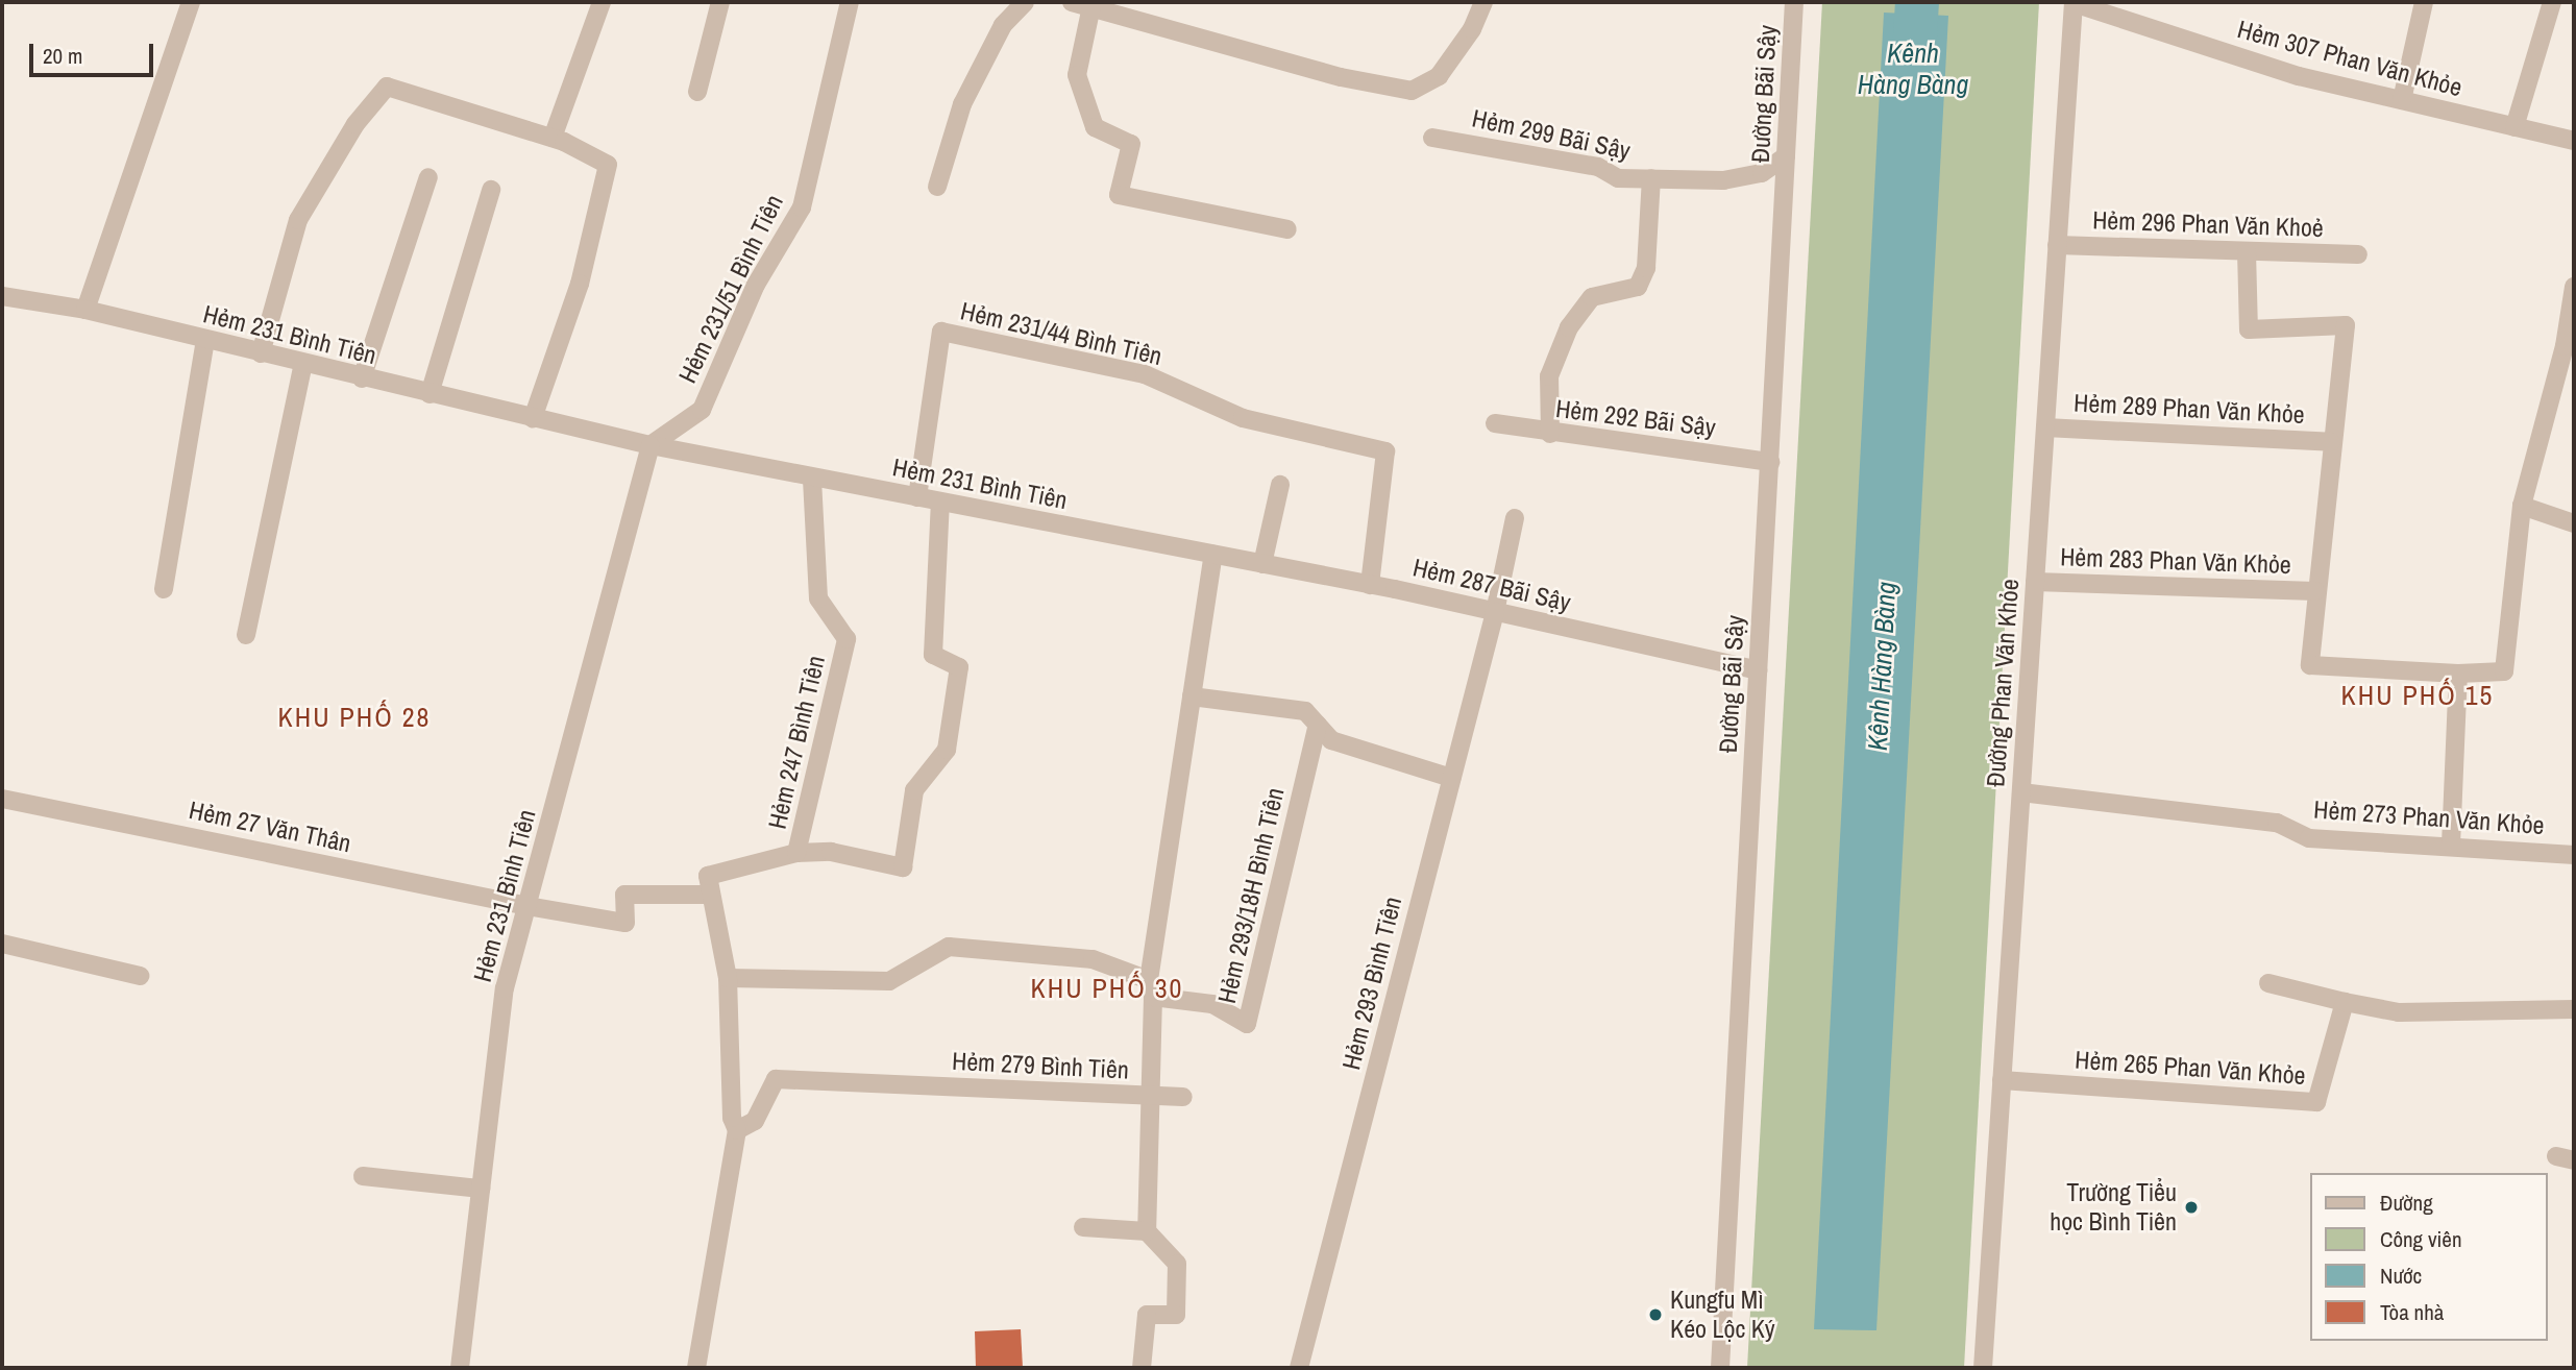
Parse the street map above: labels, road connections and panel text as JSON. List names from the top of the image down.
{
  "streets": {
    "street": [
      "Hẻm 307 Phan Văn Khỏe",
      "Đường Bãi Sậy",
      "Hẻm 299 Bãi Sậy",
      "Hẻm 296 Phan Văn Khoẻ",
      "Hẻm 231/51 Bình Tiên",
      "Hẻm 231/44 Bình Tiên",
      "Hẻm 231 Bình Tiên",
      "Hẻm 289 Phan Văn Khỏe",
      "Hẻm 292 Bãi Sậy",
      "Hẻm 283 Phan Văn Khỏe",
      "Hẻm 287 Bãi Sậy",
      "Đường Phan Văn Khỏe",
      "Hẻm 247 Bình Tiên",
      "Hẻm 273 Phan Văn Khỏe",
      "Hẻm 27 Văn Thân",
      "Hẻm 293/18H Bình Tiên",
      "Hẻm 293 Bình Tiên",
      "Hẻm 279 Bình Tiên",
      "Hẻm 265 Phan Văn Khỏe"
    ]
  },
  "crossings": [
    ["Hẻm 307 Phan Văn Khỏe", "Đường Phan Văn Khỏe"],
    ["Đường Bãi Sậy", "Hẻm 299 Bãi Sậy"],
    ["Đường Bãi Sậy", "Hẻm 292 Bãi Sậy"],
    ["Đường Bãi Sậy", "Hẻm 287 Bãi Sậy"],
    ["Hẻm 296 Phan Văn Khoẻ", "Hẻm 283 Phan Văn Khỏe"],
    ["Hẻm 296 Phan Văn Khoẻ", "Đường Phan Văn Khỏe"],
    ["Hẻm 231/51 Bình Tiên", "Hẻm 231 Bình Tiên"],
    ["Hẻm 231/44 Bình Tiên", "Hẻm 231 Bình Tiên"],
    ["Hẻm 231/44 Bình Tiên", "Hẻm 287 Bãi Sậy"],
    ["Hẻm 231 Bình Tiên", "Hẻm 287 Bãi Sậy"],
    ["Hẻm 231 Bình Tiên", "Hẻm 247 Bình Tiên"],
    ["Hẻm 231 Bình Tiên", "Hẻm 27 Văn Thân"],
    ["Hẻm 231 Bình Tiên", "Hẻm 279 Bình Tiên"],
    ["Hẻm 289 Phan Văn Khỏe", "Hẻm 283 Phan Văn Khỏe"],
    ["Hẻm 289 Phan Văn Khỏe", "Đường Phan Văn Khỏe"],
    ["Hẻm 283 Phan Văn Khỏe", "Đường Phan Văn Khỏe"],
    ["Hẻm 287 Bãi Sậy", "Hẻm 293 Bình Tiên"],
    ["Hẻm 287 Bãi Sậy", "Hẻm 279 Bình Tiên"],
    ["Đường Phan Văn Khỏe", "Hẻm 273 Phan Văn Khỏe"],
    ["Đường Phan Văn Khỏe", "Hẻm 265 Phan Văn Khỏe"],
    ["Hẻm 247 Bình Tiên", "Hẻm 27 Văn Thân"],
    ["Hẻm 293/18H Bình Tiên", "Hẻm 279 Bình Tiên"]
  ],
  "districts": ["KHU PHỐ 15", "KHU PHỐ 28", "KHU PHỐ 30"],
  "water": ["Kênh Hàng Bàng"],
  "places": ["Trường Tiểu học Bình Tiên", "Kungfu Mì Kéo Lộc Ký"],
  "legend": [
    "Đường",
    "Công viên",
    "Nước",
    "Tòa nhà"
  ],
  "scale_bar": "20 m"
}
